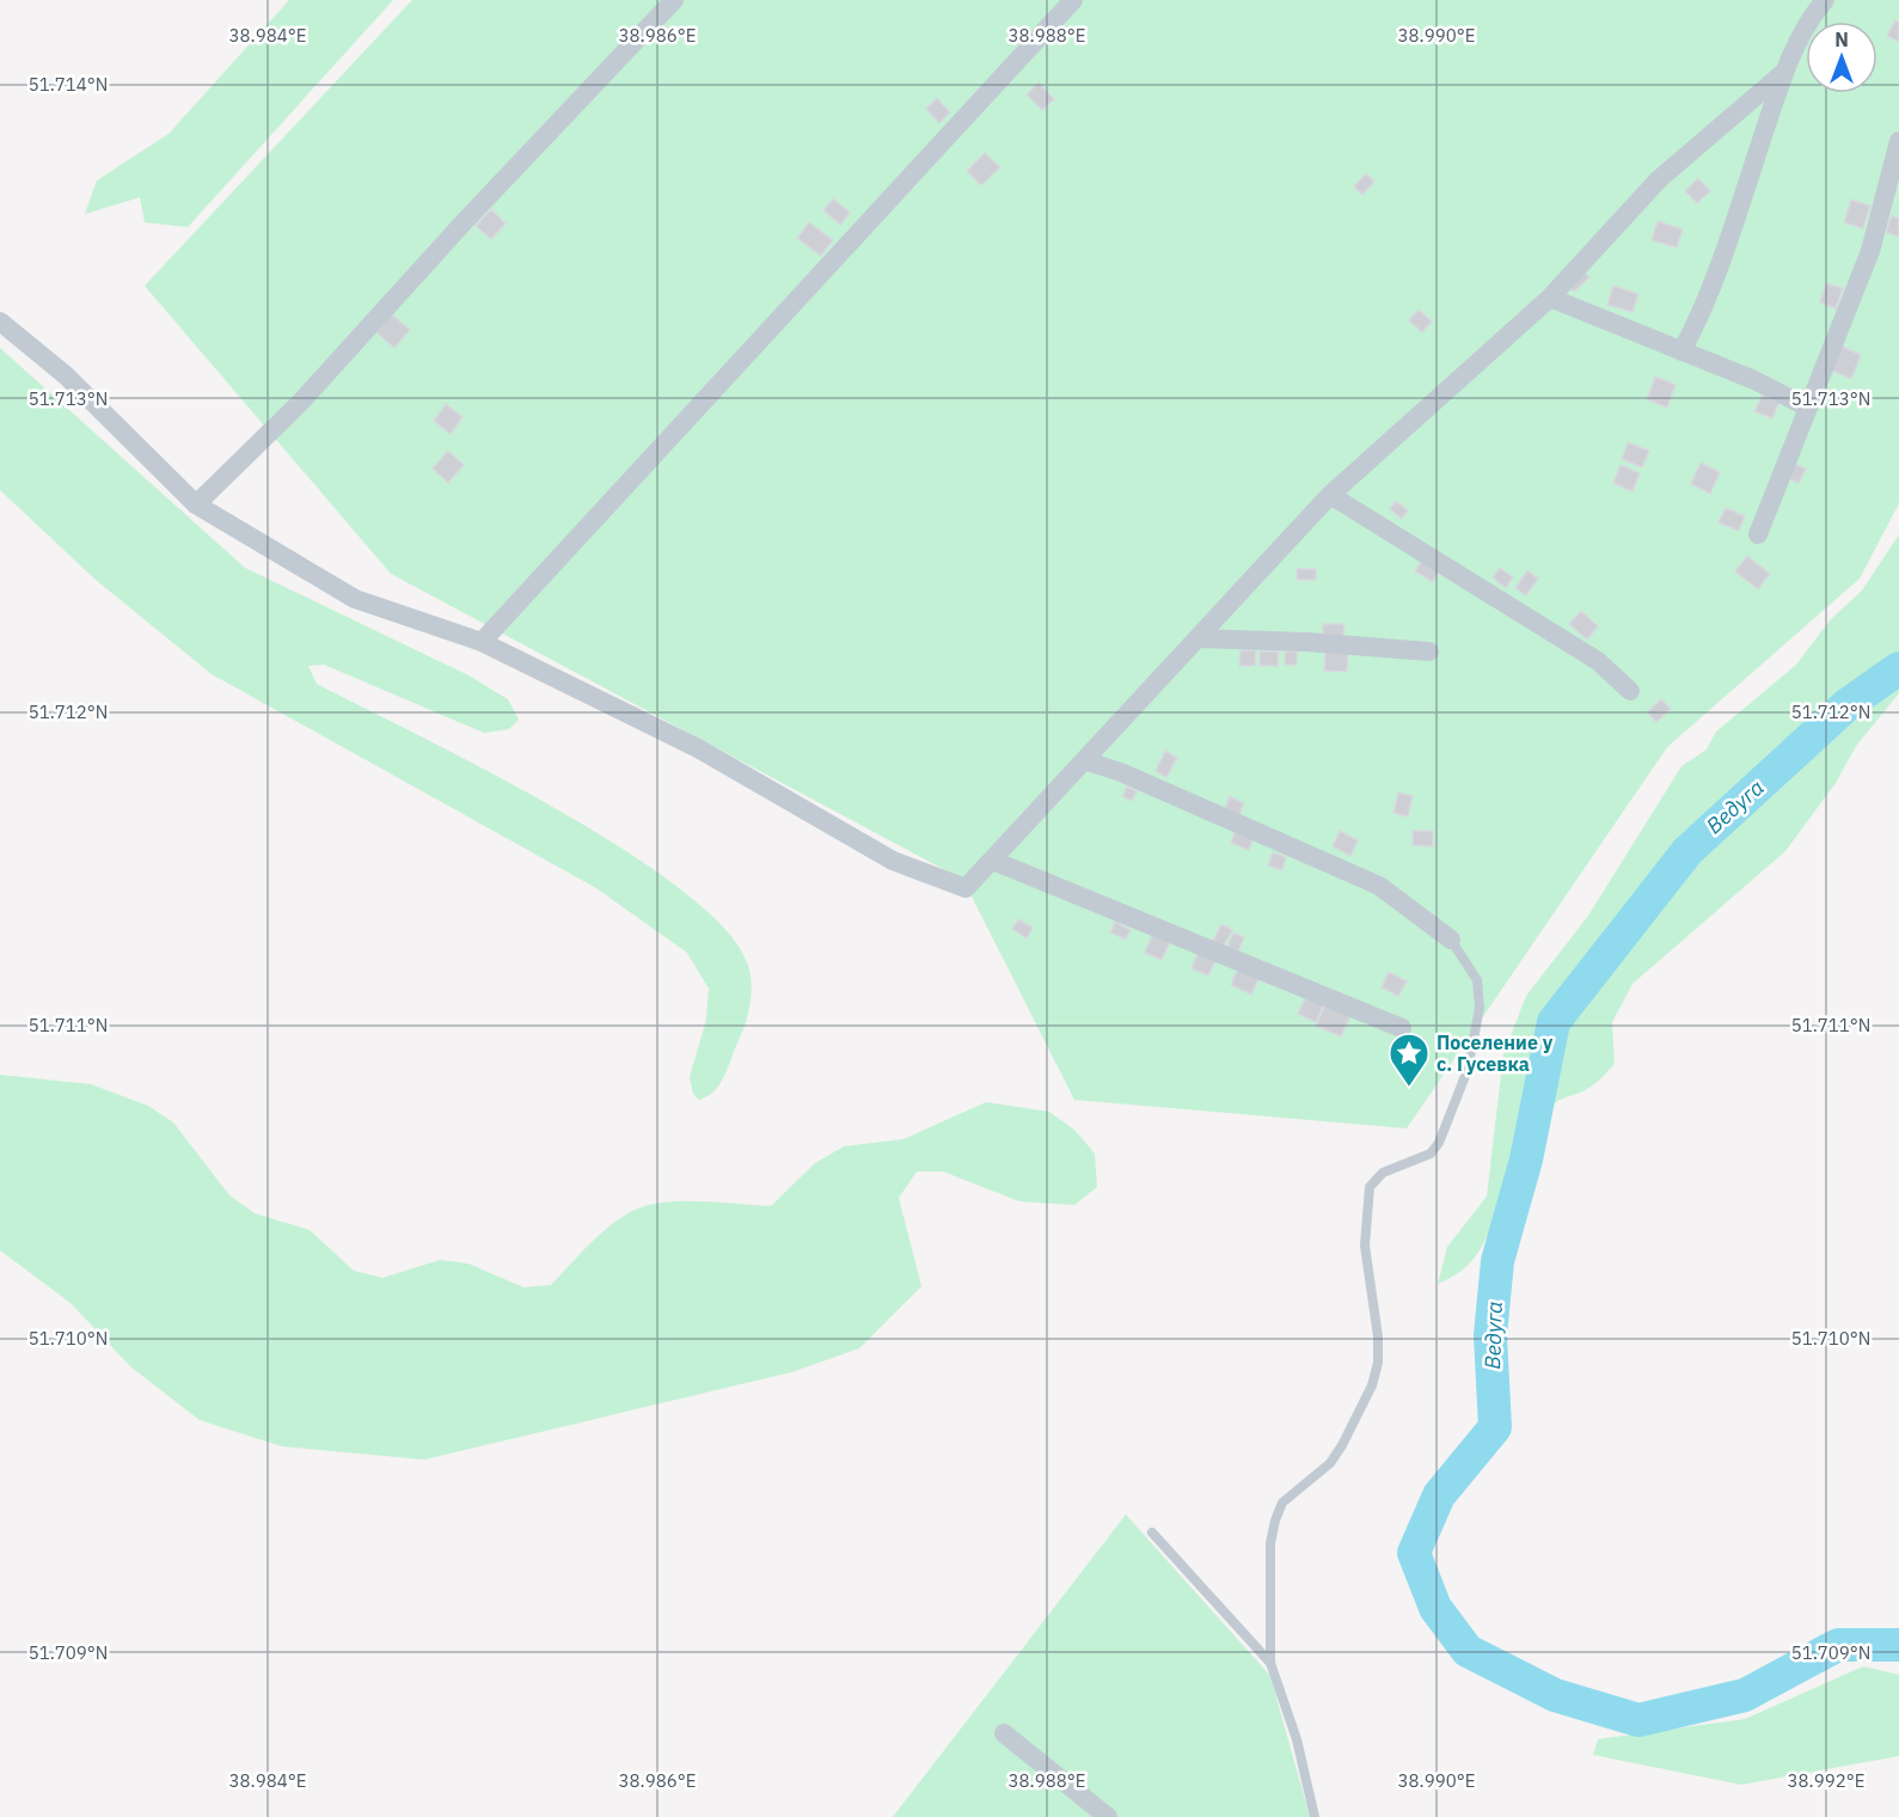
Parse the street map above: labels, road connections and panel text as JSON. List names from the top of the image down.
{
  "water": ["Ведуга"],
  "places": {
    "place": ["Поселение у с. Гусевка"]
  },
  "north": "top",
  "coordinates": [
    "38.984°E",
    "38.986°E",
    "38.988°E",
    "38.990°E",
    "51.714°N",
    "51.713°N",
    "51.712°N",
    "51.711°N",
    "51.710°N",
    "51.709°N",
    "38.992°E"
  ]
}
